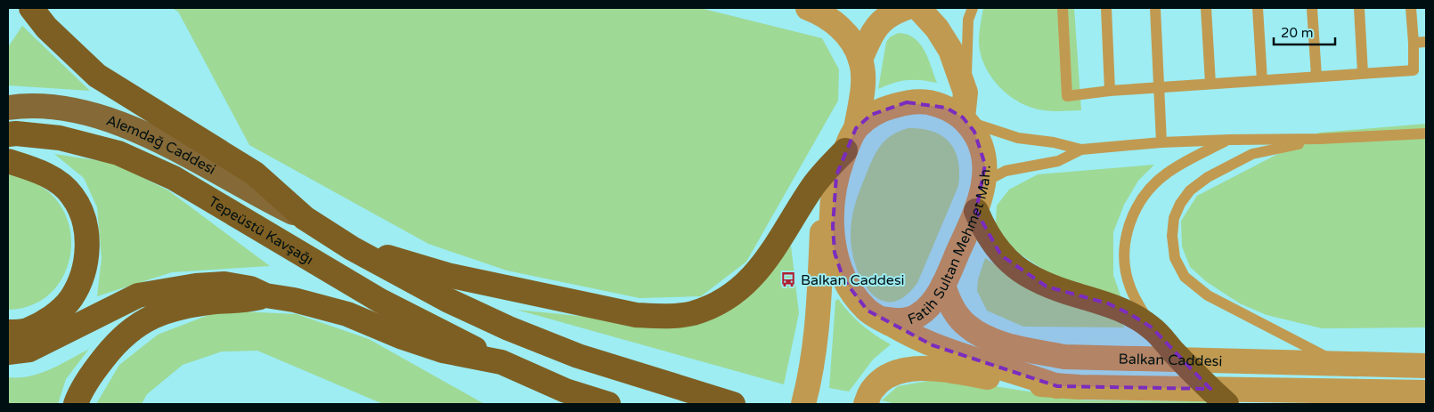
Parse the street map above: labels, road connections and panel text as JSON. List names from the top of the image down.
{
  "streets": {
    "highway": ["Tepeüstü Kavşağı"],
    "main road": ["Alemdağ Caddesi"],
    "street": ["Fatih Sultan Mehmet Mah.", "Balkan Caddesi"]
  },
  "crossings": [
    ["Fatih Sultan Mehmet Mah.", "Balkan Caddesi"]
  ],
  "places": {
    "bus stop": ["Balkan Caddesi"]
  },
  "scale_bar": "20 m"
}
